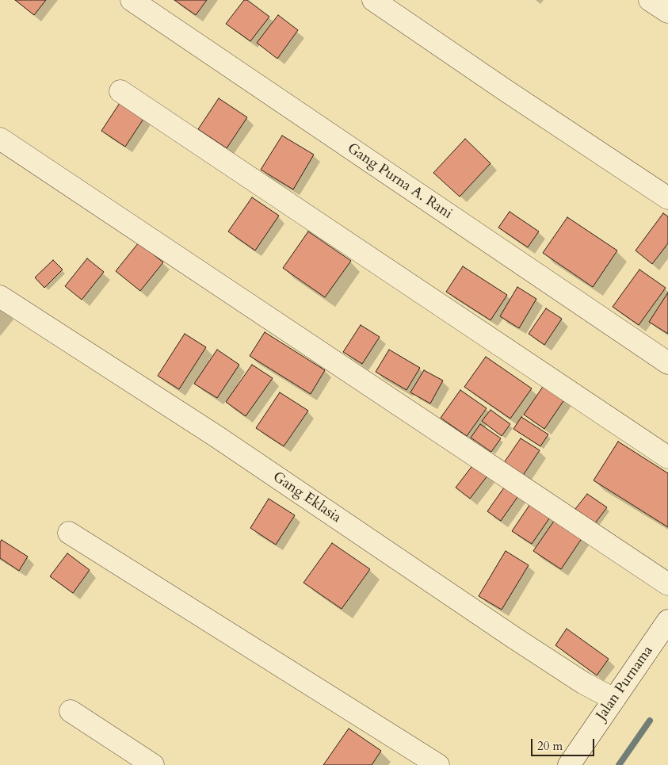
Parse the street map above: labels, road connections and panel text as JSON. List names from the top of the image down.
{
  "streets": {
    "street": ["Gang Purna A. Rani", "Gang Eklasia", "Jalan Purnama"]
  },
  "crossings": [
    ["Gang Eklasia", "Jalan Purnama"]
  ],
  "scale_bar": "20 m"
}
